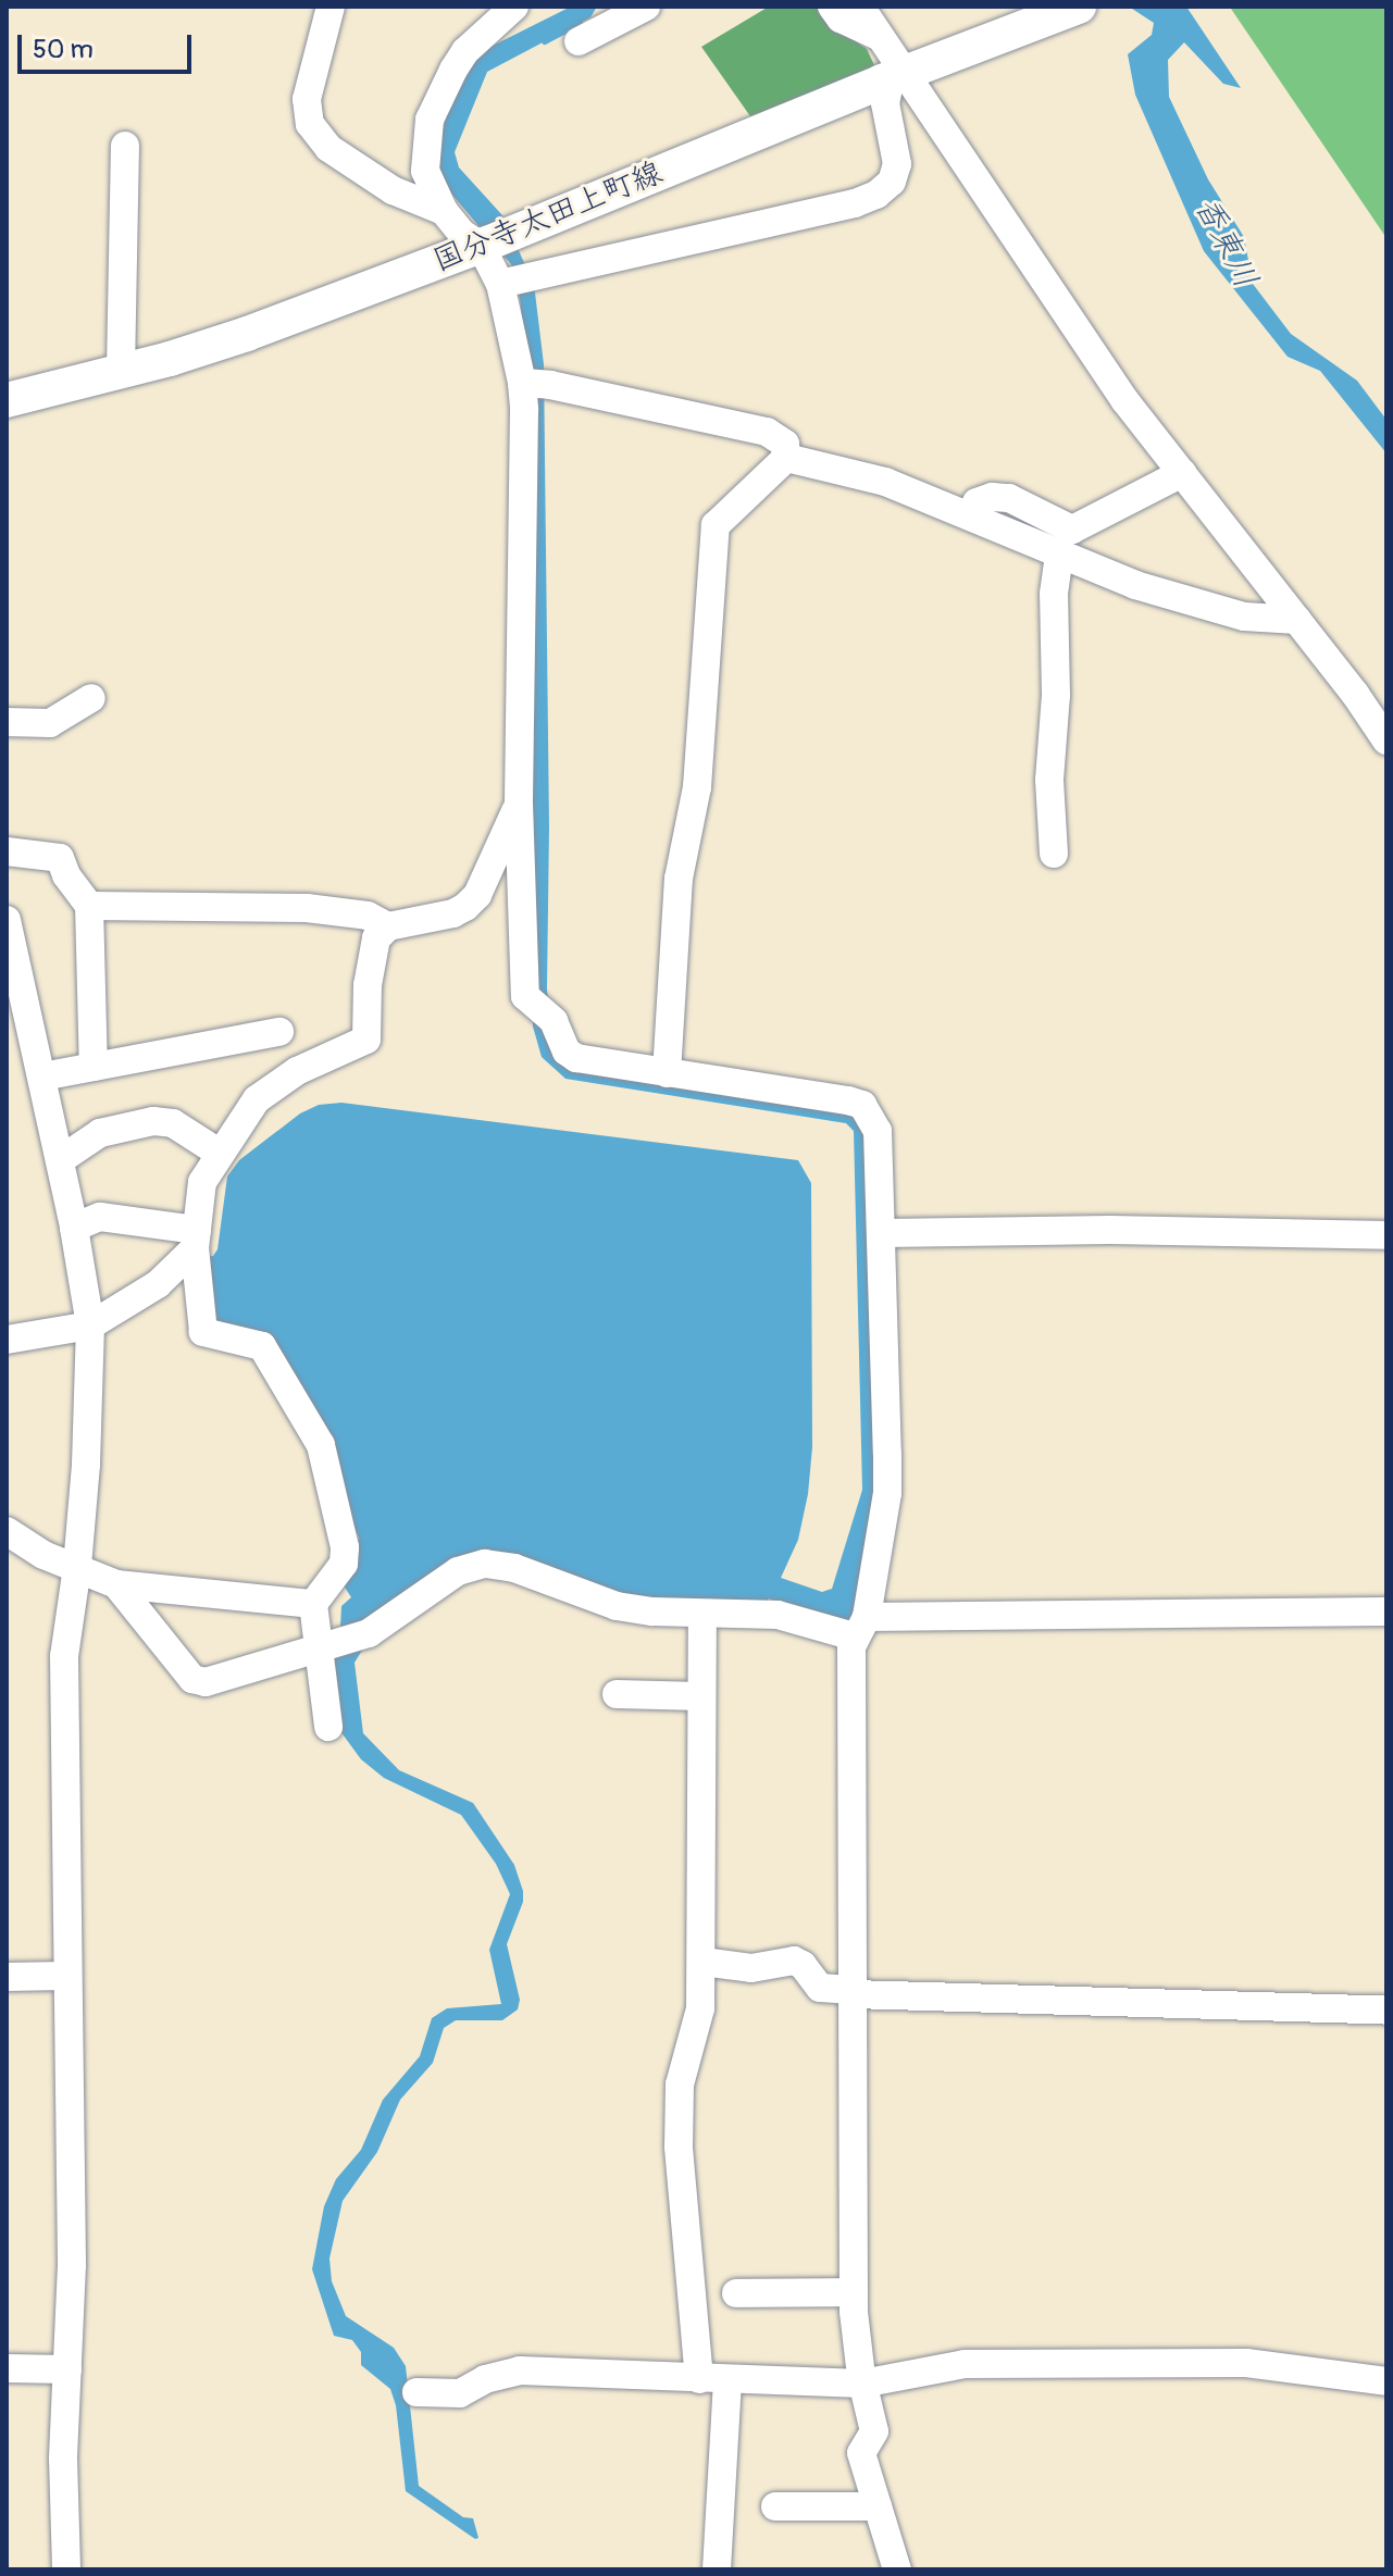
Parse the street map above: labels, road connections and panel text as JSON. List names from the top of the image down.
{
  "streets": {
    "main road": ["国分寺太田上町線"]
  },
  "water": ["香東川"],
  "scale_bar": "50 m"
}
